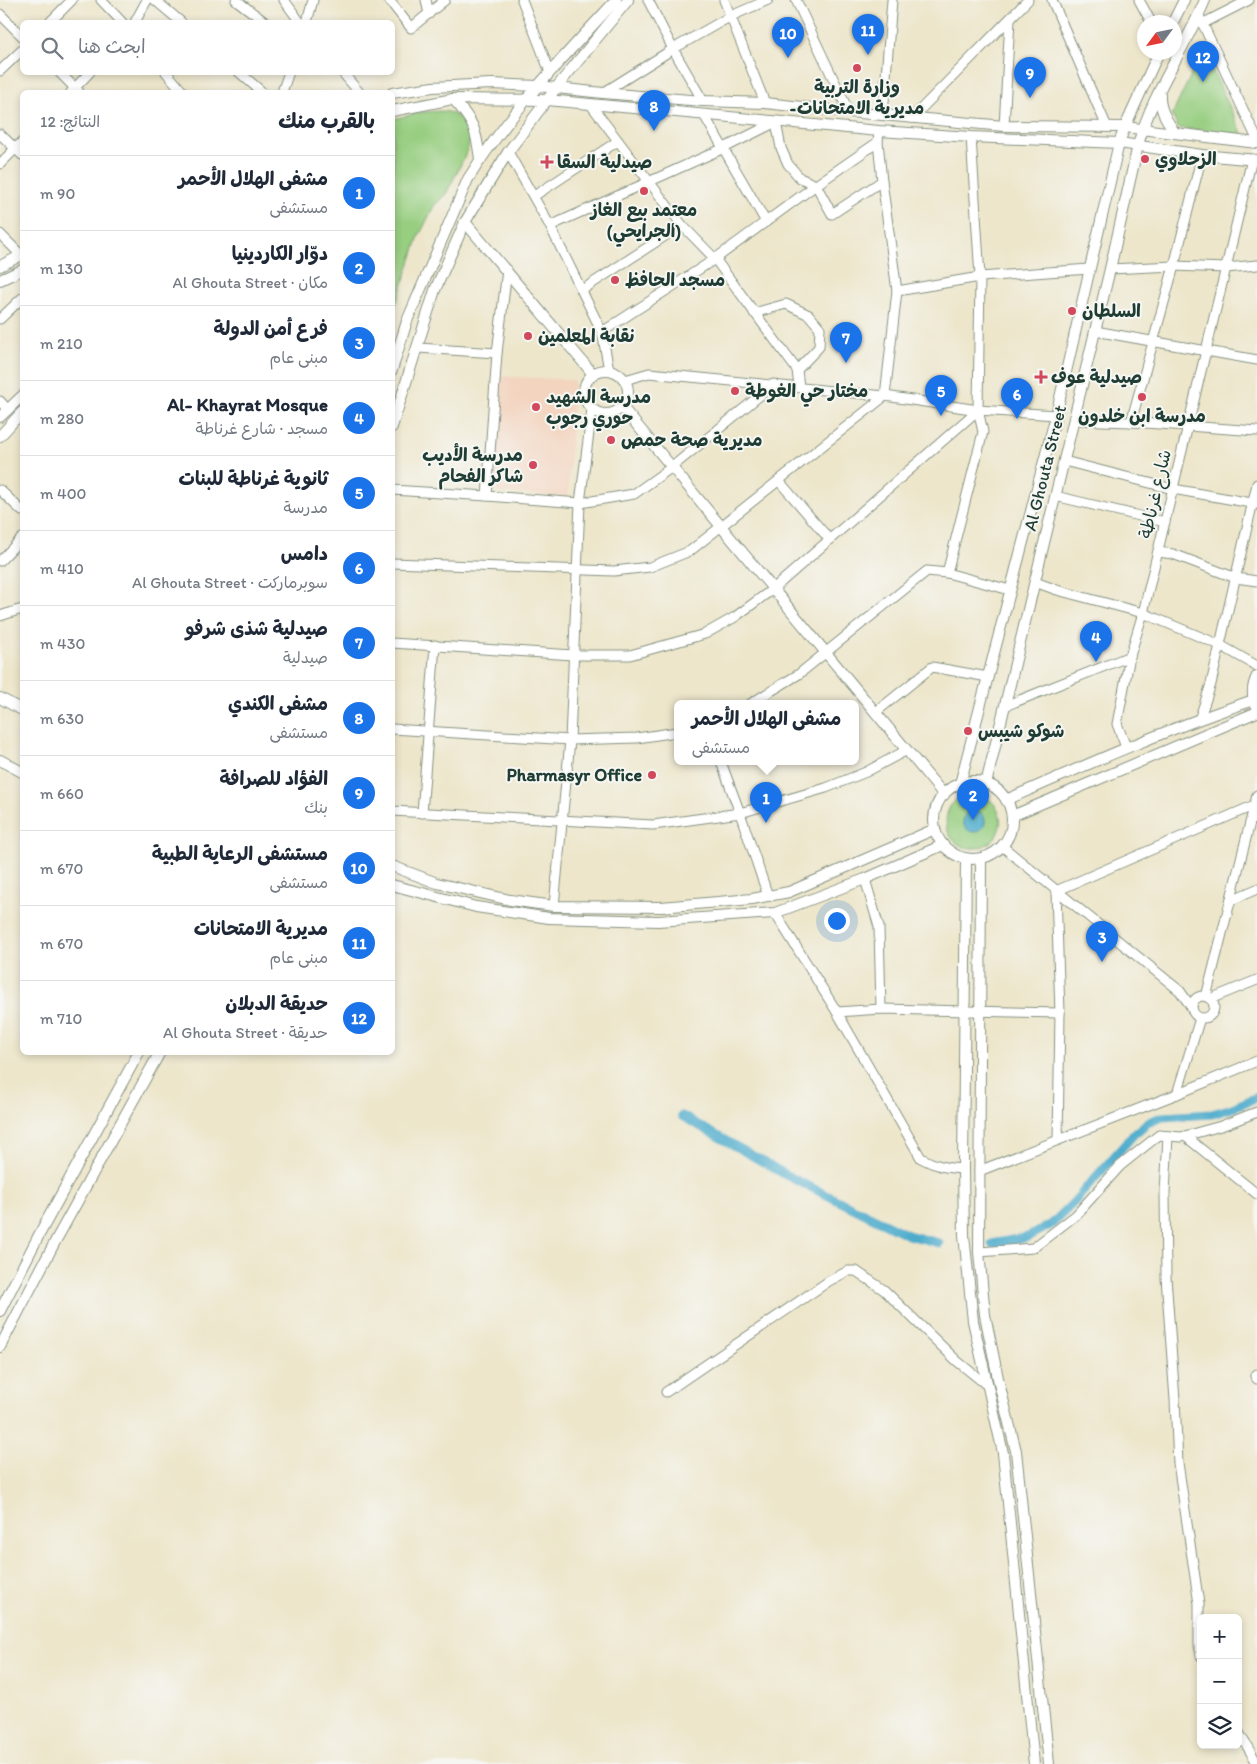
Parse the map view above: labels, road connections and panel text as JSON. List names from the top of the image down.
{
  "streets": {
    "main road": ["Al Ghouta Street"],
    "street": ["شارع غرناطة"]
  },
  "places": {
    "other": [
      "وزارة التربية -مديرية الامتحانات",
      "الزحلاوي",
      "معتمد بيع الغاز (الجرايحي)",
      "مسجد الحافظ",
      "السلطان",
      "نقابة المعلمين",
      "مختار حي الغوطة",
      "مدرسة ابن خلدون",
      "مدرسة الشهيد حوري رجوب",
      "مديرية صحة حمص",
      "مدرسة الأديب شاكر الفحام",
      "شوكو شيبس",
      "Pharmasyr Office"
    ],
    "health": ["صيدلية السقا", "صيدلية عوف"]
  },
  "north": "bottom left",
  "page": {
    "pins": [
      "11",
      "10",
      "12",
      "9",
      "8",
      "7",
      "5",
      "6",
      "4",
      "2",
      "1",
      "3"
    ],
    "search": "ابحث هنا",
    "heading": ["بالقرب منك", "النتائج: 12"],
    "list": [
      {
        "mark": "1",
        "name": "مشفى الهلال الأحمر",
        "note": "مستشفى",
        "value": "90 m"
      },
      {
        "mark": "2",
        "name": "دوّار الكاردينيا",
        "note": "مكان · Al Ghouta Street",
        "value": "130 m"
      },
      {
        "mark": "3",
        "name": "فرع أمن الدولة",
        "note": "مبنى عام",
        "value": "210 m"
      },
      {
        "mark": "4",
        "name": "Al- Khayrat Mosque",
        "note": "مسجد · شارع غرناطة",
        "value": "280 m"
      },
      {
        "mark": "5",
        "name": "ثانوية غرناطة للبنات",
        "note": "مدرسة",
        "value": "400 m"
      },
      {
        "mark": "6",
        "name": "دامس",
        "note": "سوبرماركت · Al Ghouta Street",
        "value": "410 m"
      },
      {
        "mark": "7",
        "name": "صيدلية شذى شرفو",
        "note": "صيدلية",
        "value": "430 m"
      },
      {
        "mark": "8",
        "name": "مشفى الكندي",
        "note": "مستشفى",
        "value": "630 m"
      },
      {
        "mark": "9",
        "name": "الفؤاد للصرافة",
        "note": "بنك",
        "value": "660 m"
      },
      {
        "mark": "10",
        "name": "مستشفى الرعاية الطبية",
        "note": "مستشفى",
        "value": "670 m"
      },
      {
        "mark": "11",
        "name": "مديرية الامتحانات",
        "note": "مبنى عام",
        "value": "670 m"
      },
      {
        "mark": "12",
        "name": "حديقة الدبلان",
        "note": "حديقة · Al Ghouta Street",
        "value": "710 m"
      }
    ],
    "popup": ["مشفى الهلال الأحمر", "مستشفى"],
    "map_buttons": ["+", "−"]
  }
}
